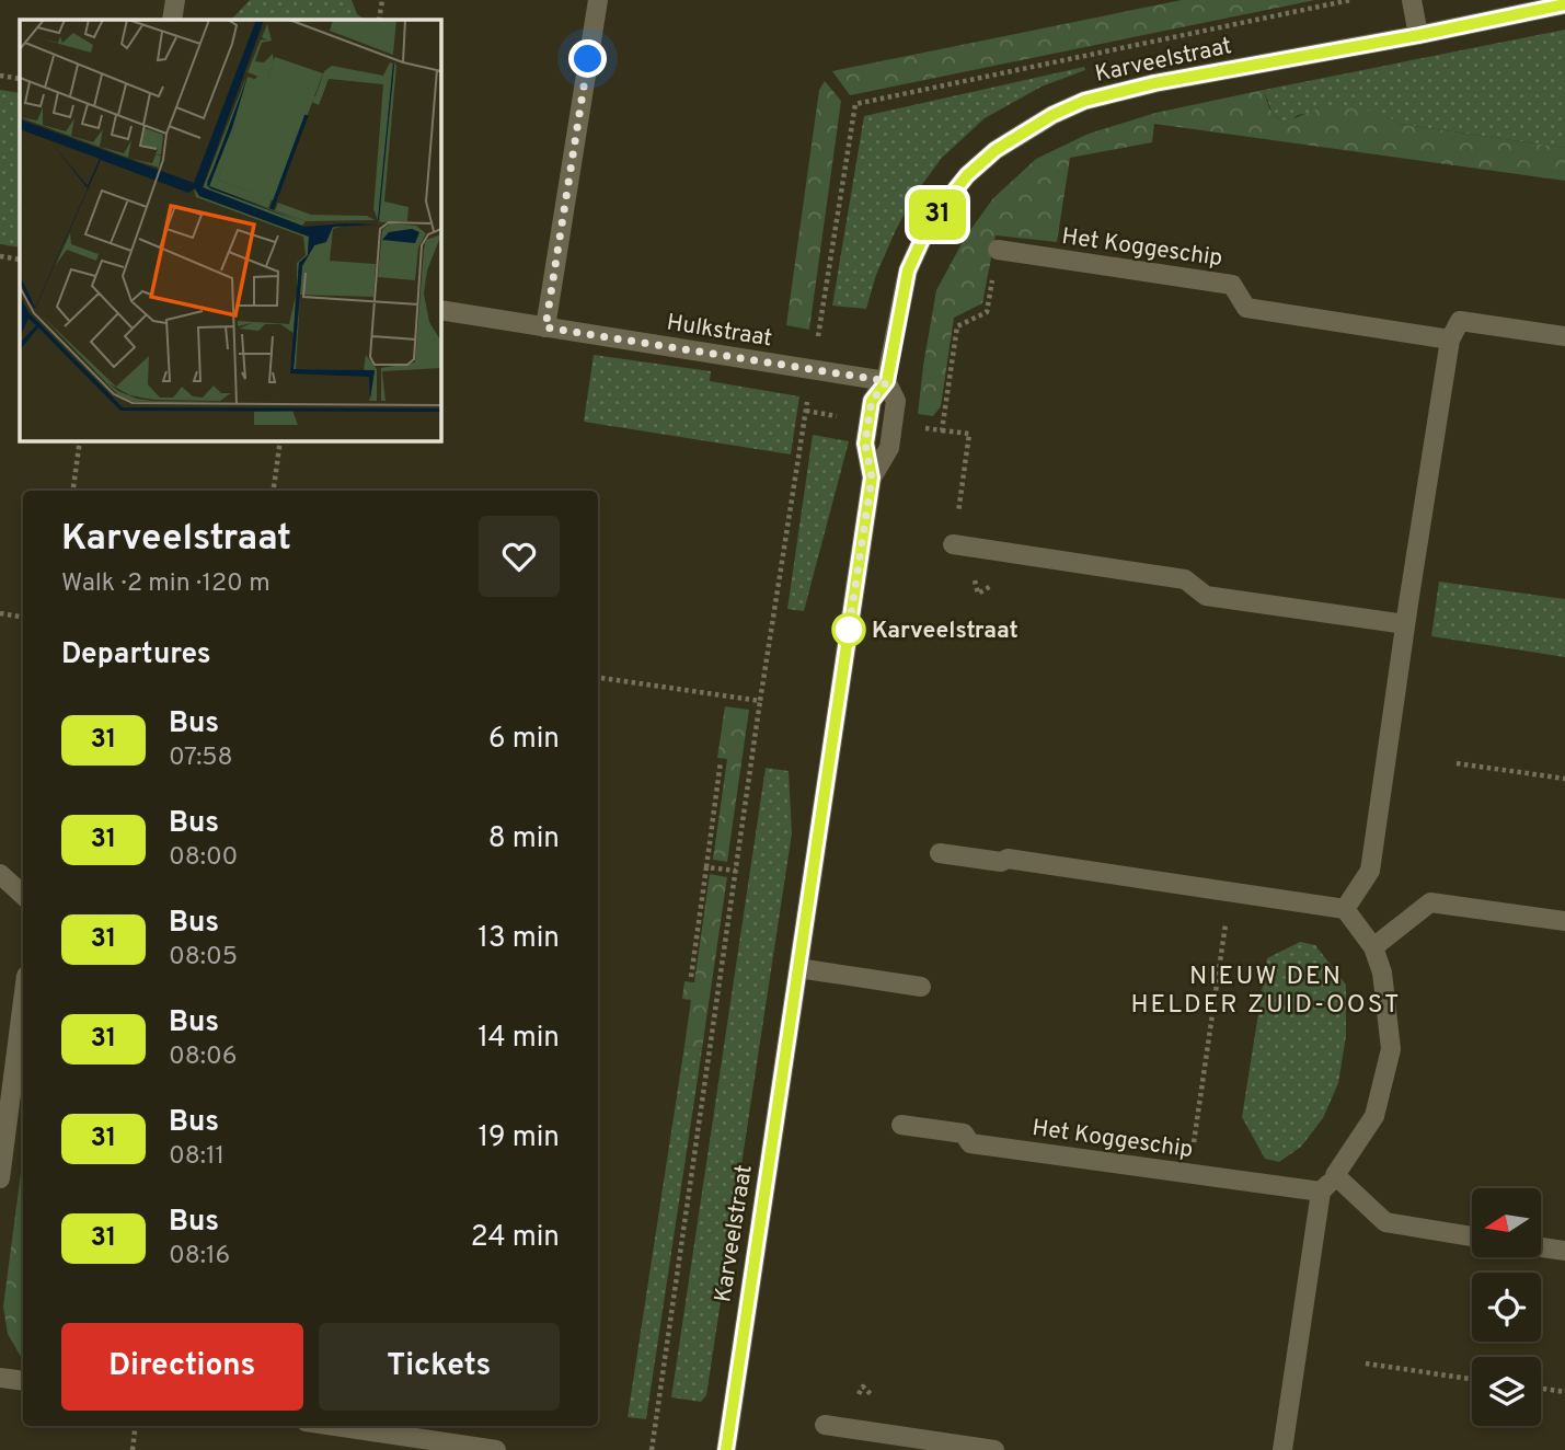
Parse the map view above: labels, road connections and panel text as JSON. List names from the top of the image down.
{
  "streets": {
    "street": ["Karveelstraat", "Het Koggeschip", "Hulkstraat"]
  },
  "crossings": [
    ["Karveelstraat", "Hulkstraat"]
  ],
  "districts": ["NIEUW DEN HELDER ZUID-OOST"],
  "places": ["Karveelstraat"],
  "lines": ["bus line 31"],
  "north": "left",
  "page": {
    "on_map": "31",
    "heading": [
      ["Karveelstraat", "Walk · 2 min · 120 m"],
      "Departures"
    ],
    "list": [
      {
        "mark": "31",
        "name": "Bus",
        "note": "07:58",
        "value": "6 min"
      },
      {
        "mark": "31",
        "name": "Bus",
        "note": "08:00",
        "value": "8 min"
      },
      {
        "mark": "31",
        "name": "Bus",
        "note": "08:05",
        "value": "13 min"
      },
      {
        "mark": "31",
        "name": "Bus",
        "note": "08:06",
        "value": "14 min"
      },
      {
        "mark": "31",
        "name": "Bus",
        "note": "08:11",
        "value": "19 min"
      },
      {
        "mark": "31",
        "name": "Bus",
        "note": "08:16",
        "value": "24 min"
      }
    ],
    "buttons": ["Directions", "Tickets"]
  }
}
